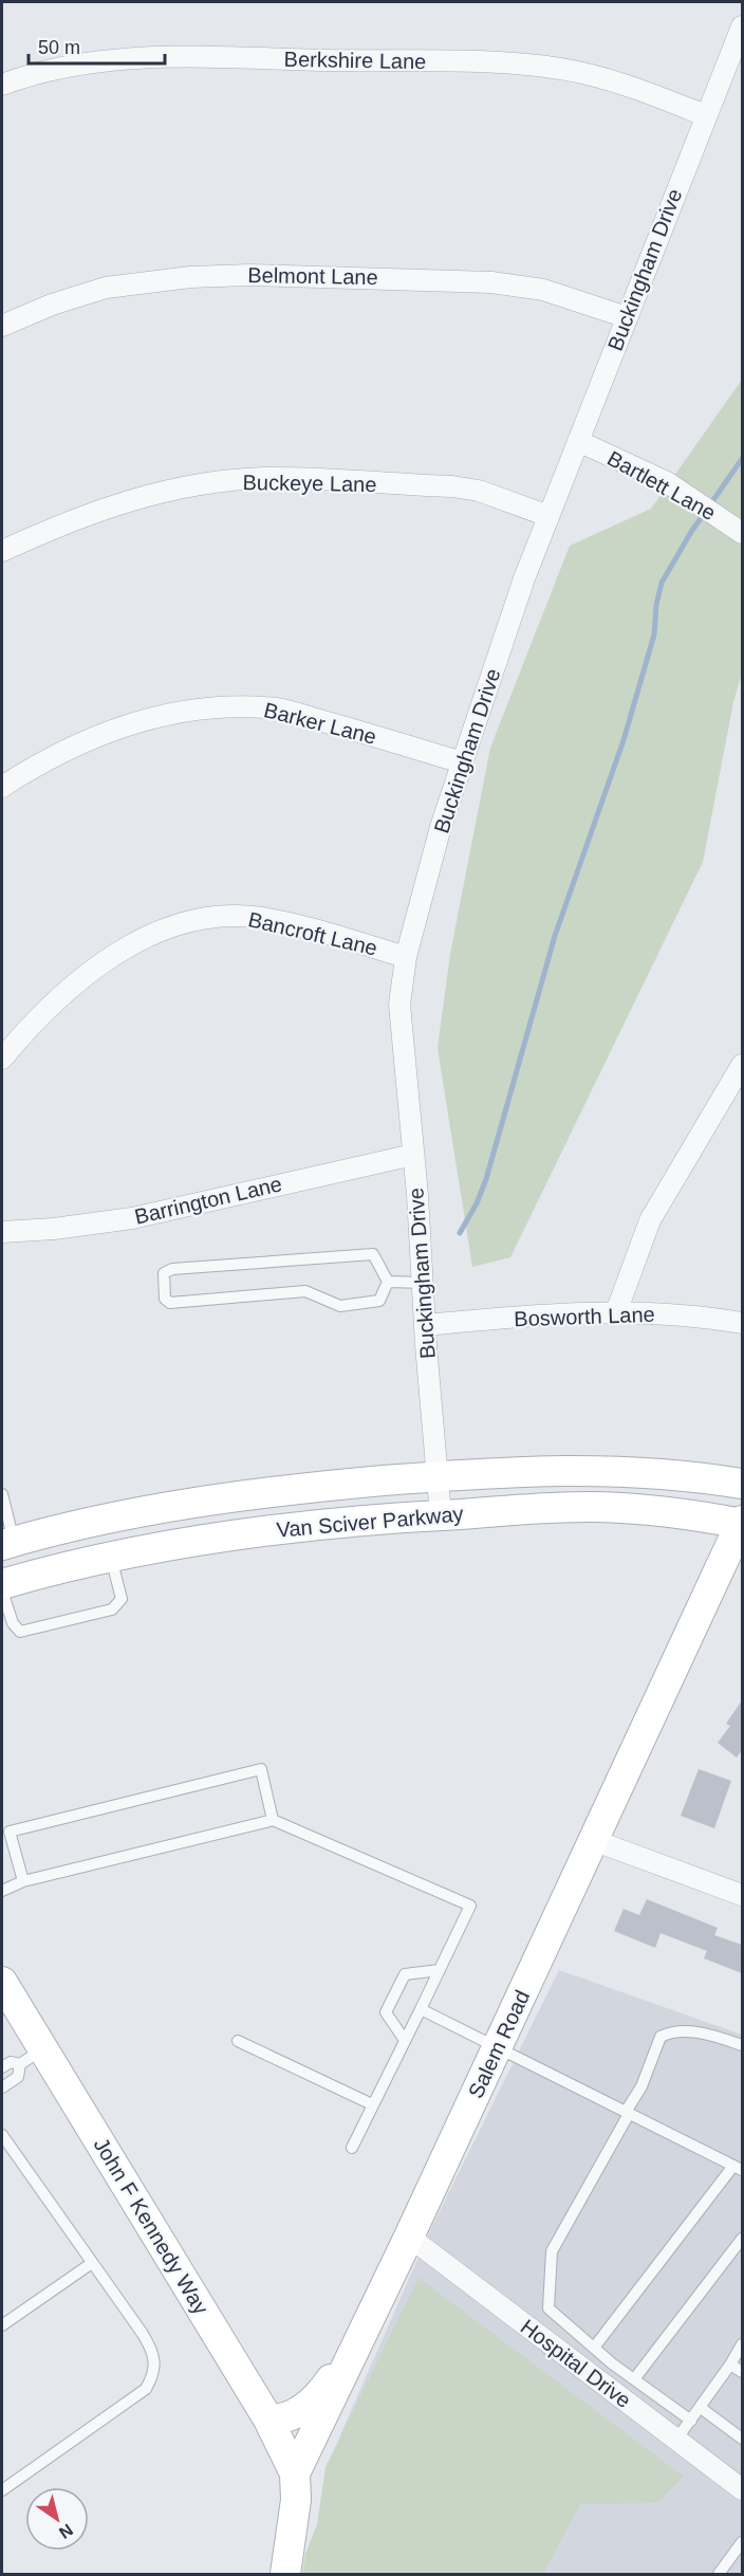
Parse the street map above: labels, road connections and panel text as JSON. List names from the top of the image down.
{
  "streets": {
    "street": [
      "Berkshire Lane",
      "Buckingham Drive",
      "Belmont Lane",
      "Buckeye Lane",
      "Bartlett Lane",
      "Barker Lane",
      "Bancroft Lane",
      "Barrington Lane",
      "Bosworth Lane",
      "Van Sciver Parkway",
      "Salem Road",
      "John F Kennedy Way",
      "Hospital Drive"
    ]
  },
  "crossings": [
    ["Berkshire Lane", "Buckingham Drive"],
    ["Buckingham Drive", "Belmont Lane"],
    ["Buckingham Drive", "Buckeye Lane"],
    ["Buckingham Drive", "Bartlett Lane"],
    ["Buckingham Drive", "Barker Lane"],
    ["Buckingham Drive", "Bancroft Lane"],
    ["Buckingham Drive", "Barrington Lane"],
    ["Buckingham Drive", "Bosworth Lane"],
    ["Buckingham Drive", "Van Sciver Parkway"],
    ["Van Sciver Parkway", "Salem Road"],
    ["Salem Road", "John F Kennedy Way"],
    ["Salem Road", "Hospital Drive"]
  ],
  "scale_bar": "50 m",
  "north": "bottom right"
}
